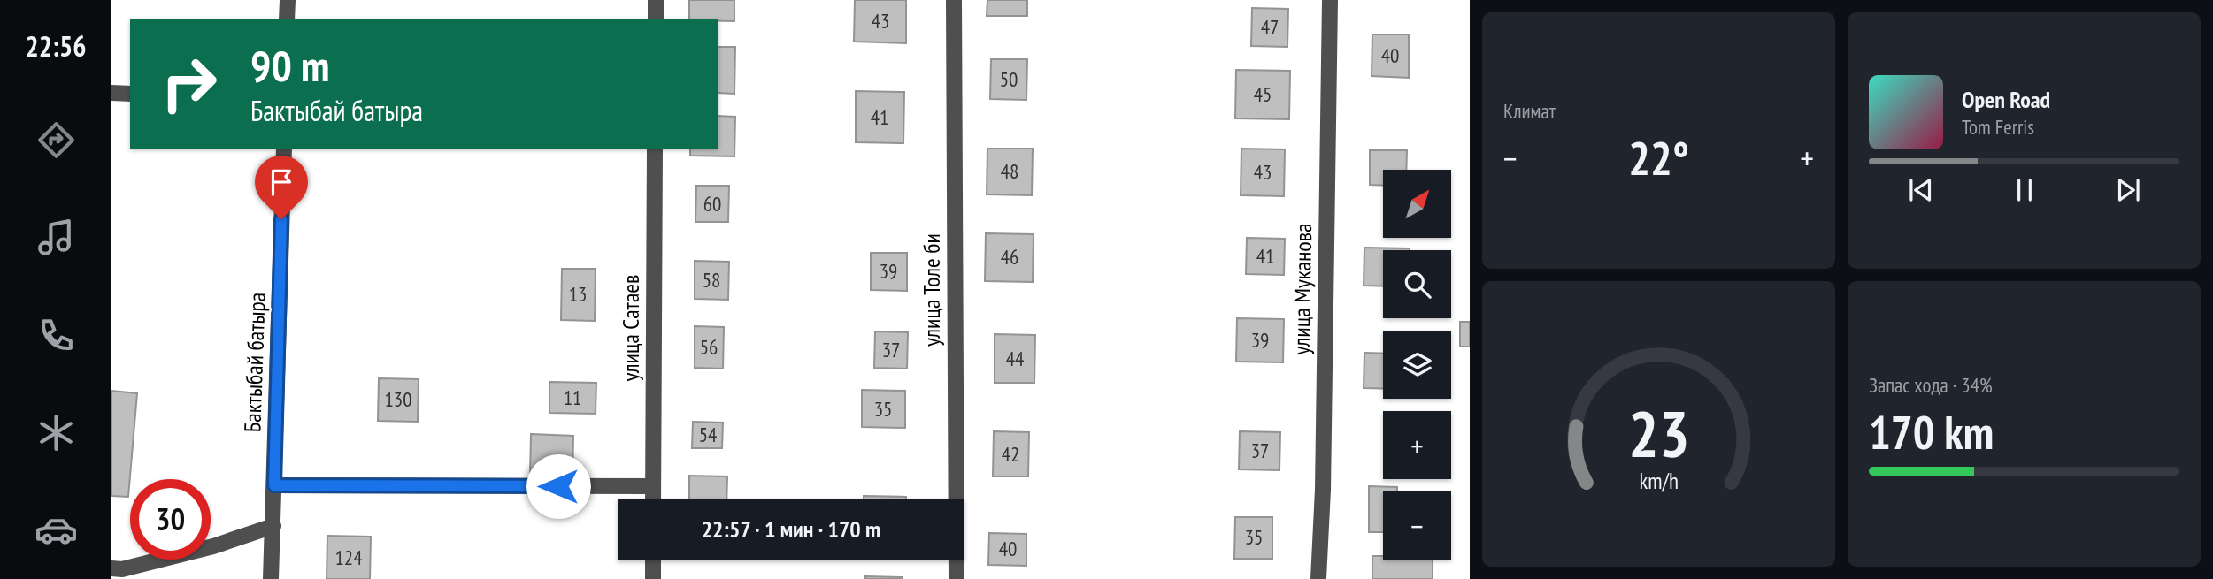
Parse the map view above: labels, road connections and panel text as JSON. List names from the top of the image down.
{
  "streets": {
    "street": [
      "улица Муканова",
      "улица Толе би",
      "улица Сатаев",
      "Бактыбай батыра"
    ]
  },
  "house_numbers": [
    "43",
    "47",
    "40",
    "50",
    "45",
    "41",
    "48",
    "43",
    "60",
    "41",
    "46",
    "39",
    "58",
    "13",
    "39",
    "56",
    "37",
    "44",
    "11",
    "130",
    "35",
    "54",
    "37",
    "42",
    "35",
    "40",
    "124"
  ],
  "north": "top right",
  "page": {
    "tabs": "22:56",
    "tile": [
      "Климат",
      ["Запас хода · 34%", "170 km"]
    ],
    "turn": ["90 m", "Бактыбай батыра"],
    "song": ["Open Road", "Tom Ferris"],
    "heat": ["−", "22°", "+"],
    "map_buttons": ["+", "−"],
    "limit": "30",
    "trip": "22:57 · 1 мин · 170 m",
    "gauge": ["23", "km/h"]
  }
}
